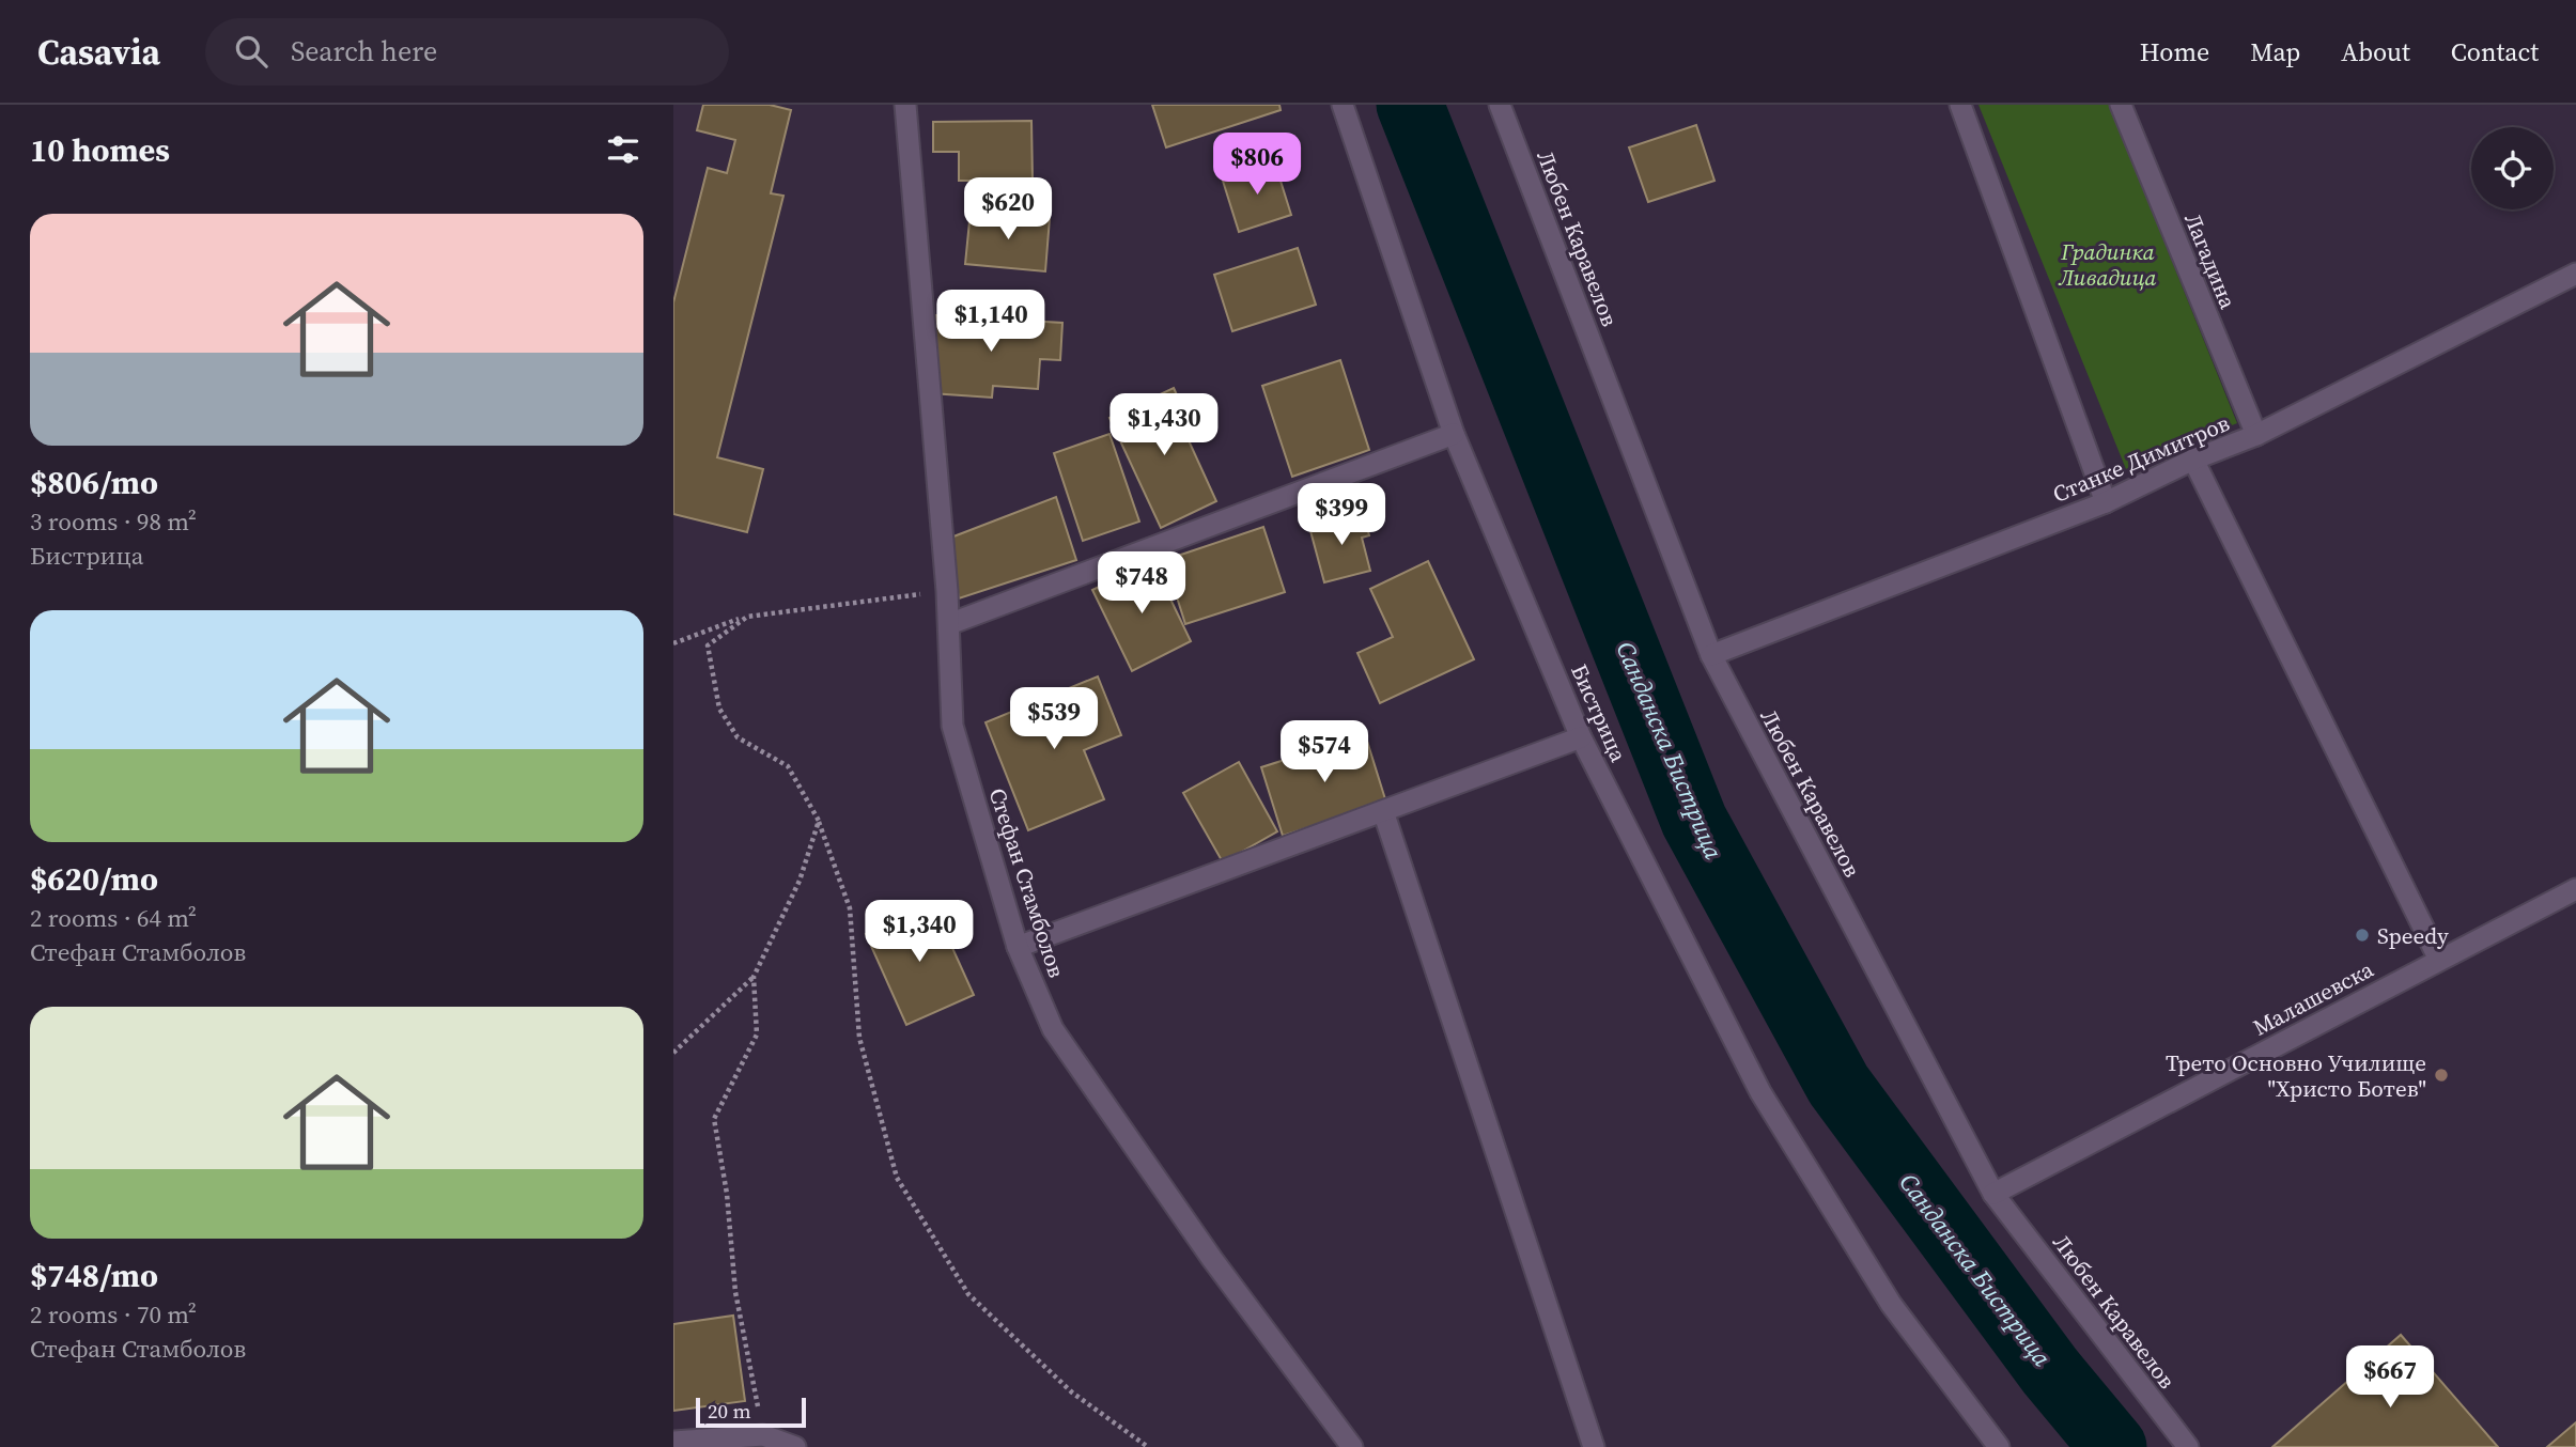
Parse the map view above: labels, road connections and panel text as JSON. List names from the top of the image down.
{
  "streets": {
    "street": [
      "Любен Каравелов",
      "Лагадина",
      "Станке Димитров",
      "Бистрица",
      "Стефан Стамболов",
      "Малашевска"
    ]
  },
  "crossings": [
    ["Любен Каравелов", "Станке Димитров"],
    ["Любен Каравелов", "Малашевска"],
    ["Лагадина", "Станке Димитров"]
  ],
  "water": ["Санданска Бистрица"],
  "parks": ["Градинка Ливадица"],
  "places": ["Speedy", "Трето Основно Училище \"Христо Ботев\""],
  "scale_bar": "20 m",
  "page": {
    "header": "Casavia",
    "search": "Search here",
    "nav": [
      "Home",
      "Map",
      "About",
      "Contact"
    ],
    "heading": "10 homes",
    "price": [
      "$806",
      "$620",
      "$1,140",
      "$1,430",
      "$399",
      "$748",
      "$539",
      "$574",
      "$1,340",
      "$667"
    ],
    "list": [
      {
        "name": "$806/mo",
        "note": "3 rooms · 98 m² · Бистрица"
      },
      {
        "name": "$620/mo",
        "note": "2 rooms · 64 m² · Стефан Стамболов"
      },
      {
        "name": "$748/mo",
        "note": "2 rooms · 70 m² · Стефан Стамболов"
      }
    ],
    "scale": "20 m"
  }
}
